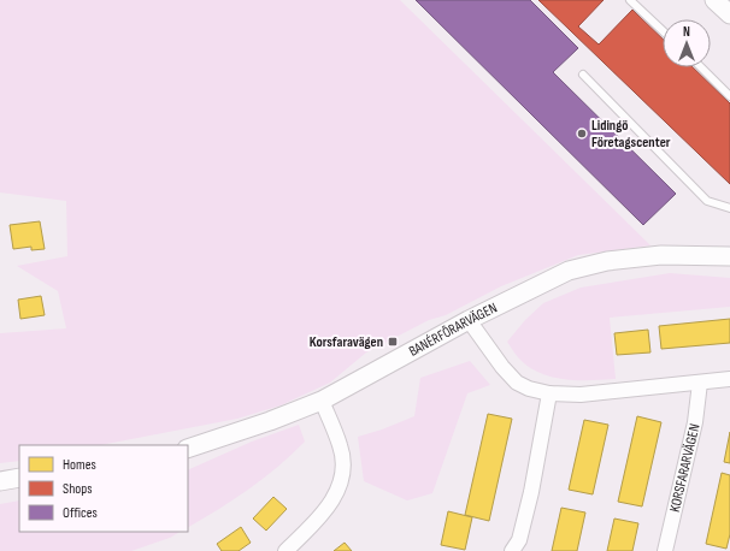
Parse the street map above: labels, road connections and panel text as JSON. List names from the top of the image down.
{
  "streets": {
    "street": ["BANÉRFÖRARVÄGEN", "KORSFARARVÄGEN"]
  },
  "places": {
    "other": ["Lidingö Företagscenter"],
    "transit": ["Korsfaravägen"]
  },
  "legend": ["Homes", "Shops", "Offices"],
  "north": "top"
}
